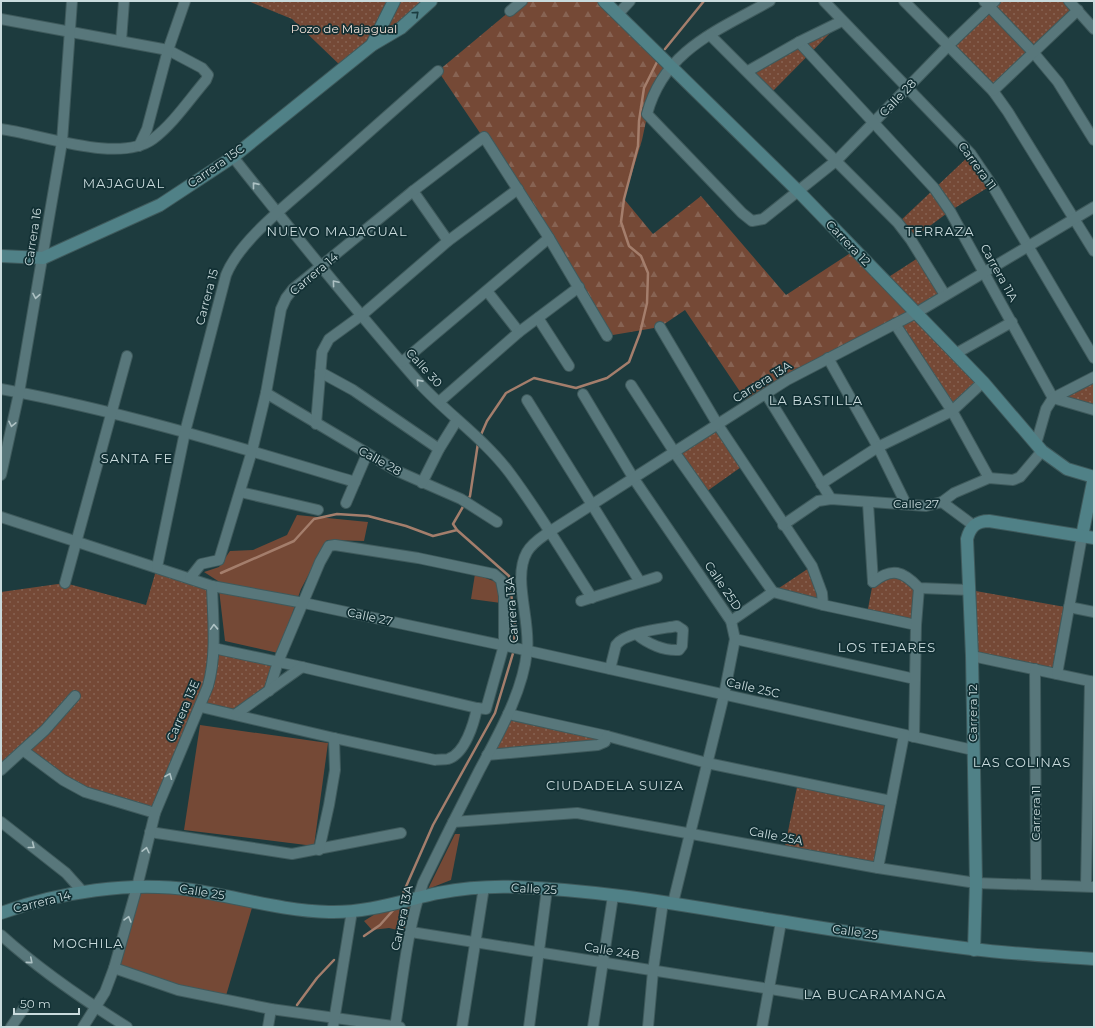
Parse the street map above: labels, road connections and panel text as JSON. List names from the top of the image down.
{
  "streets": {
    "street": [
      "Calle 28",
      "Carrera 15C",
      "Carrera 11",
      "Carrera 16",
      "Carrera 12",
      "Carrera 11A",
      "Carrera 14",
      "Carrera 15",
      "Calle 30",
      "Carrera 13A",
      "Calle 27",
      "Calle 25D",
      "Calle 25C",
      "Carrera 13E",
      "Calle 25A",
      "Calle 25",
      "Calle 24B"
    ]
  },
  "crossings": [
    ["Calle 28", "Carrera 11"],
    ["Calle 28", "Carrera 12"],
    ["Calle 28", "Carrera 11A"],
    ["Calle 28", "Carrera 14"],
    ["Carrera 15C", "Carrera 16"],
    ["Carrera 15C", "Calle 30"],
    ["Carrera 11", "Carrera 13A"],
    ["Carrera 11", "Calle 25A"],
    ["Carrera 12", "Carrera 13A"],
    ["Carrera 12", "Calle 27"],
    ["Carrera 12", "Calle 25C"],
    ["Carrera 12", "Calle 25A"],
    ["Carrera 12", "Calle 25"],
    ["Carrera 11A", "Carrera 13A"],
    ["Carrera 14", "Calle 30"],
    ["Carrera 14", "Calle 25"],
    ["Carrera 15", "Calle 30"],
    ["Calle 30", "Carrera 13A"],
    ["Carrera 13A", "Calle 27"],
    ["Carrera 13A", "Calle 25D"],
    ["Carrera 13A", "Calle 25C"],
    ["Carrera 13A", "Calle 25A"],
    ["Carrera 13A", "Calle 25"],
    ["Carrera 13A", "Calle 24B"],
    ["Calle 27", "Calle 25C"],
    ["Calle 27", "Carrera 13E"],
    ["Carrera 13E", "Calle 25"]
  ],
  "one_way": ["Carrera 16", "Carrera 13E"],
  "districts": [
    "MAJAGUAL",
    "NUEVO MAJAGUAL",
    "TERRAZA",
    "LA BASTILLA",
    "SANTA FE",
    "LOS TEJARES",
    "LAS COLINAS",
    "CIUDADELA SUIZA",
    "MOCHILA",
    "LA BUCARAMANGA"
  ],
  "parks": ["Pozo de Majagual"],
  "scale_bar": "50 m"
}
